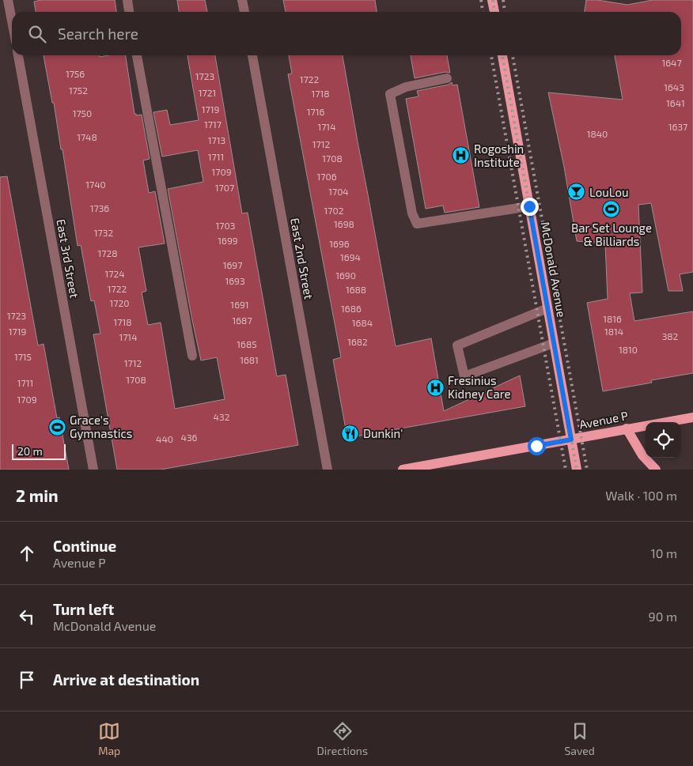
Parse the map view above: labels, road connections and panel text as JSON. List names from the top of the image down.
{
  "streets": {
    "main road": ["McDonald Avenue", "Avenue P"],
    "street": ["East 3rd Street", "East 2nd Street"]
  },
  "crossings": [
    ["McDonald Avenue", "Avenue P"]
  ],
  "places": {
    "hospital": ["Rogoshin Institute", "Fresinius Kidney Care"],
    "bar": ["LouLou"],
    "sports": ["Bar Set Lounge & Billiards", "Grace's Gymnastics"],
    "restaurant": ["Dunkin'"]
  },
  "house_numbers": [
    "1647",
    "1756",
    "1723",
    "1722",
    "1643",
    "1752",
    "1721",
    "1718",
    "1641",
    "1719",
    "1716",
    "1750",
    "1717",
    "1714",
    "1637",
    "1840",
    "1748",
    "1713",
    "1712",
    "1711",
    "1708",
    "1709",
    "1706",
    "1740",
    "1707",
    "1704",
    "1736",
    "1702",
    "1698",
    "1703",
    "1732",
    "1699",
    "1696",
    "1728",
    "1694",
    "1697",
    "1724",
    "1690",
    "1693",
    "1722",
    "1688",
    "1720",
    "1691",
    "1686",
    "1723",
    "1816",
    "1687",
    "1718",
    "1684",
    "1719",
    "1814",
    "382",
    "1714",
    "1682",
    "1685",
    "1810",
    "1715",
    "1681",
    "1712",
    "1708",
    "1711",
    "1709",
    "432",
    "436",
    "440"
  ],
  "scale_bar": "20 m",
  "page": {
    "search": "Search here",
    "scale": "20 m",
    "heading": ["2 min", "Walk · 100 m"],
    "list": [
      ["Continue", "Avenue P", "10 m"],
      ["Turn left", "McDonald Avenue", "90 m"],
      "Arrive at destination"
    ],
    "nav": ["Map", "Directions", "Saved"]
  }
}
